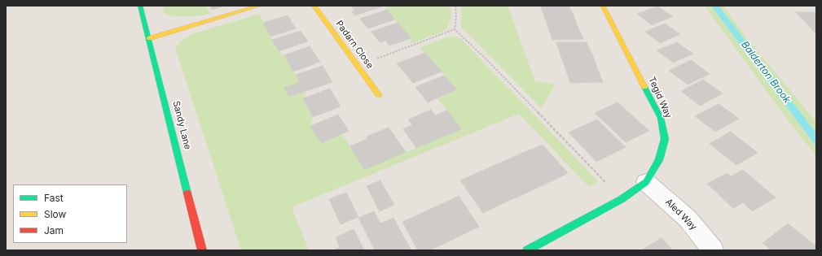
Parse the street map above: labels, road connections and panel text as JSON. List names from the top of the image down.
{
  "streets": {
    "street": [
      "Padarn Close",
      "Tegid Way",
      "Sandy Lane",
      "Aled Way"
    ]
  },
  "crossings": [
    ["Tegid Way", "Aled Way"]
  ],
  "water": ["Balderton Brook"],
  "legend": ["Fast", "Slow", "Jam"]
}
